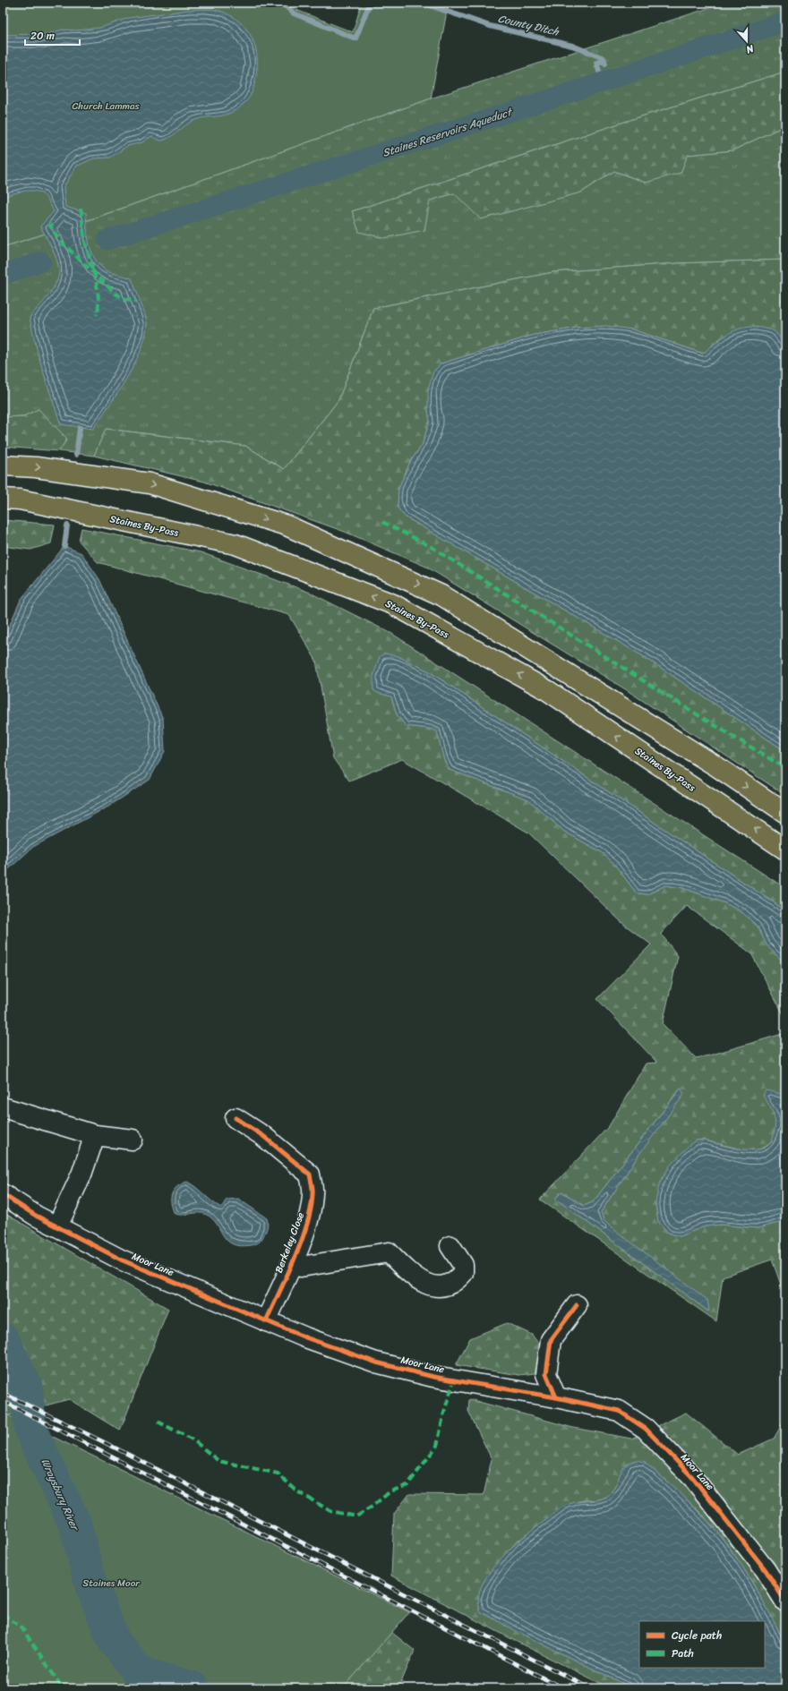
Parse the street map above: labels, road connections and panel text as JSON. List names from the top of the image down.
{
  "streets": {
    "highway": ["Staines By-Pass"],
    "street": ["Berkeley Close", "Moor Lane"]
  },
  "crossings": [
    ["Berkeley Close", "Moor Lane"]
  ],
  "water": ["County Ditch", "Staines Reservoirs Aqueduct", "Wraysbury River"],
  "parks": ["Church Lammas", "Staines Moor"],
  "legend": ["Cycle path", "Path"],
  "scale_bar": "20 m",
  "north": "bottom"
}
